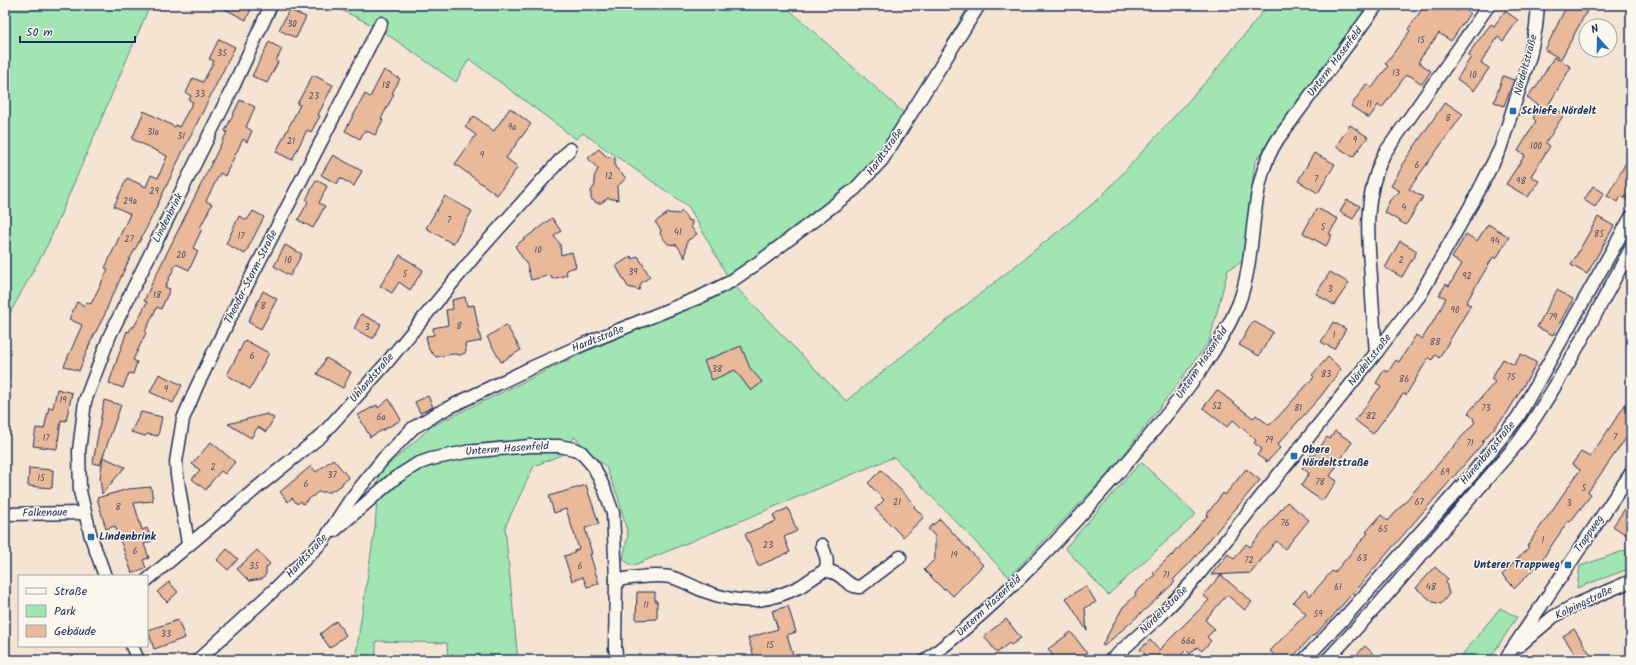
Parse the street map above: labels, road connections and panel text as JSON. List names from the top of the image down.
{
  "streets": {
    "street": [
      "Unterm Hasenfeld",
      "Nördeltstraße",
      "Hardtstraße",
      "Lindenbrink",
      "Theodor-Storm-Straße",
      "Uhlandstraße",
      "Hünenburgstraße",
      "Falkenaue",
      "Trappweg",
      "Kolpingstraße"
    ]
  },
  "crossings": [
    ["Unterm Hasenfeld", "Hardtstraße"],
    ["Lindenbrink", "Falkenaue"],
    ["Theodor-Storm-Straße", "Uhlandstraße"],
    ["Trappweg", "Kolpingstraße"]
  ],
  "places": {
    "transit": [
      "Schiefe Nördelt",
      "Obere Nördeltstraße",
      "Lindenbrink",
      "Unterer Trappweg"
    ]
  },
  "house_numbers": [
    "30",
    "15",
    "35",
    "13",
    "10",
    "18",
    "33",
    "23",
    "11",
    "8",
    "9a",
    "31a",
    "31",
    "9",
    "21",
    "100",
    "9",
    "6",
    "12",
    "7",
    "98",
    "29",
    "29a",
    "4",
    "7",
    "5",
    "41",
    "85",
    "17",
    "27",
    "94",
    "10",
    "20",
    "10",
    "2",
    "39",
    "5",
    "92",
    "3",
    "18",
    "8",
    "90",
    "79",
    "8",
    "3",
    "1",
    "88",
    "6",
    "38",
    "83",
    "75",
    "86",
    "9",
    "19",
    "52",
    "81",
    "73",
    "82",
    "6a",
    "7",
    "17",
    "79",
    "71",
    "2",
    "69",
    "37",
    "15",
    "78",
    "6",
    "5",
    "21",
    "67",
    "3",
    "8",
    "76",
    "65",
    "1",
    "23",
    "6",
    "19",
    "63",
    "72",
    "35",
    "6",
    "71",
    "61",
    "48",
    "11",
    "59",
    "33",
    "66a",
    "15"
  ],
  "legend": ["Straße", "Park", "Gebäude"],
  "scale_bar": "50 m",
  "north": "top"
}
